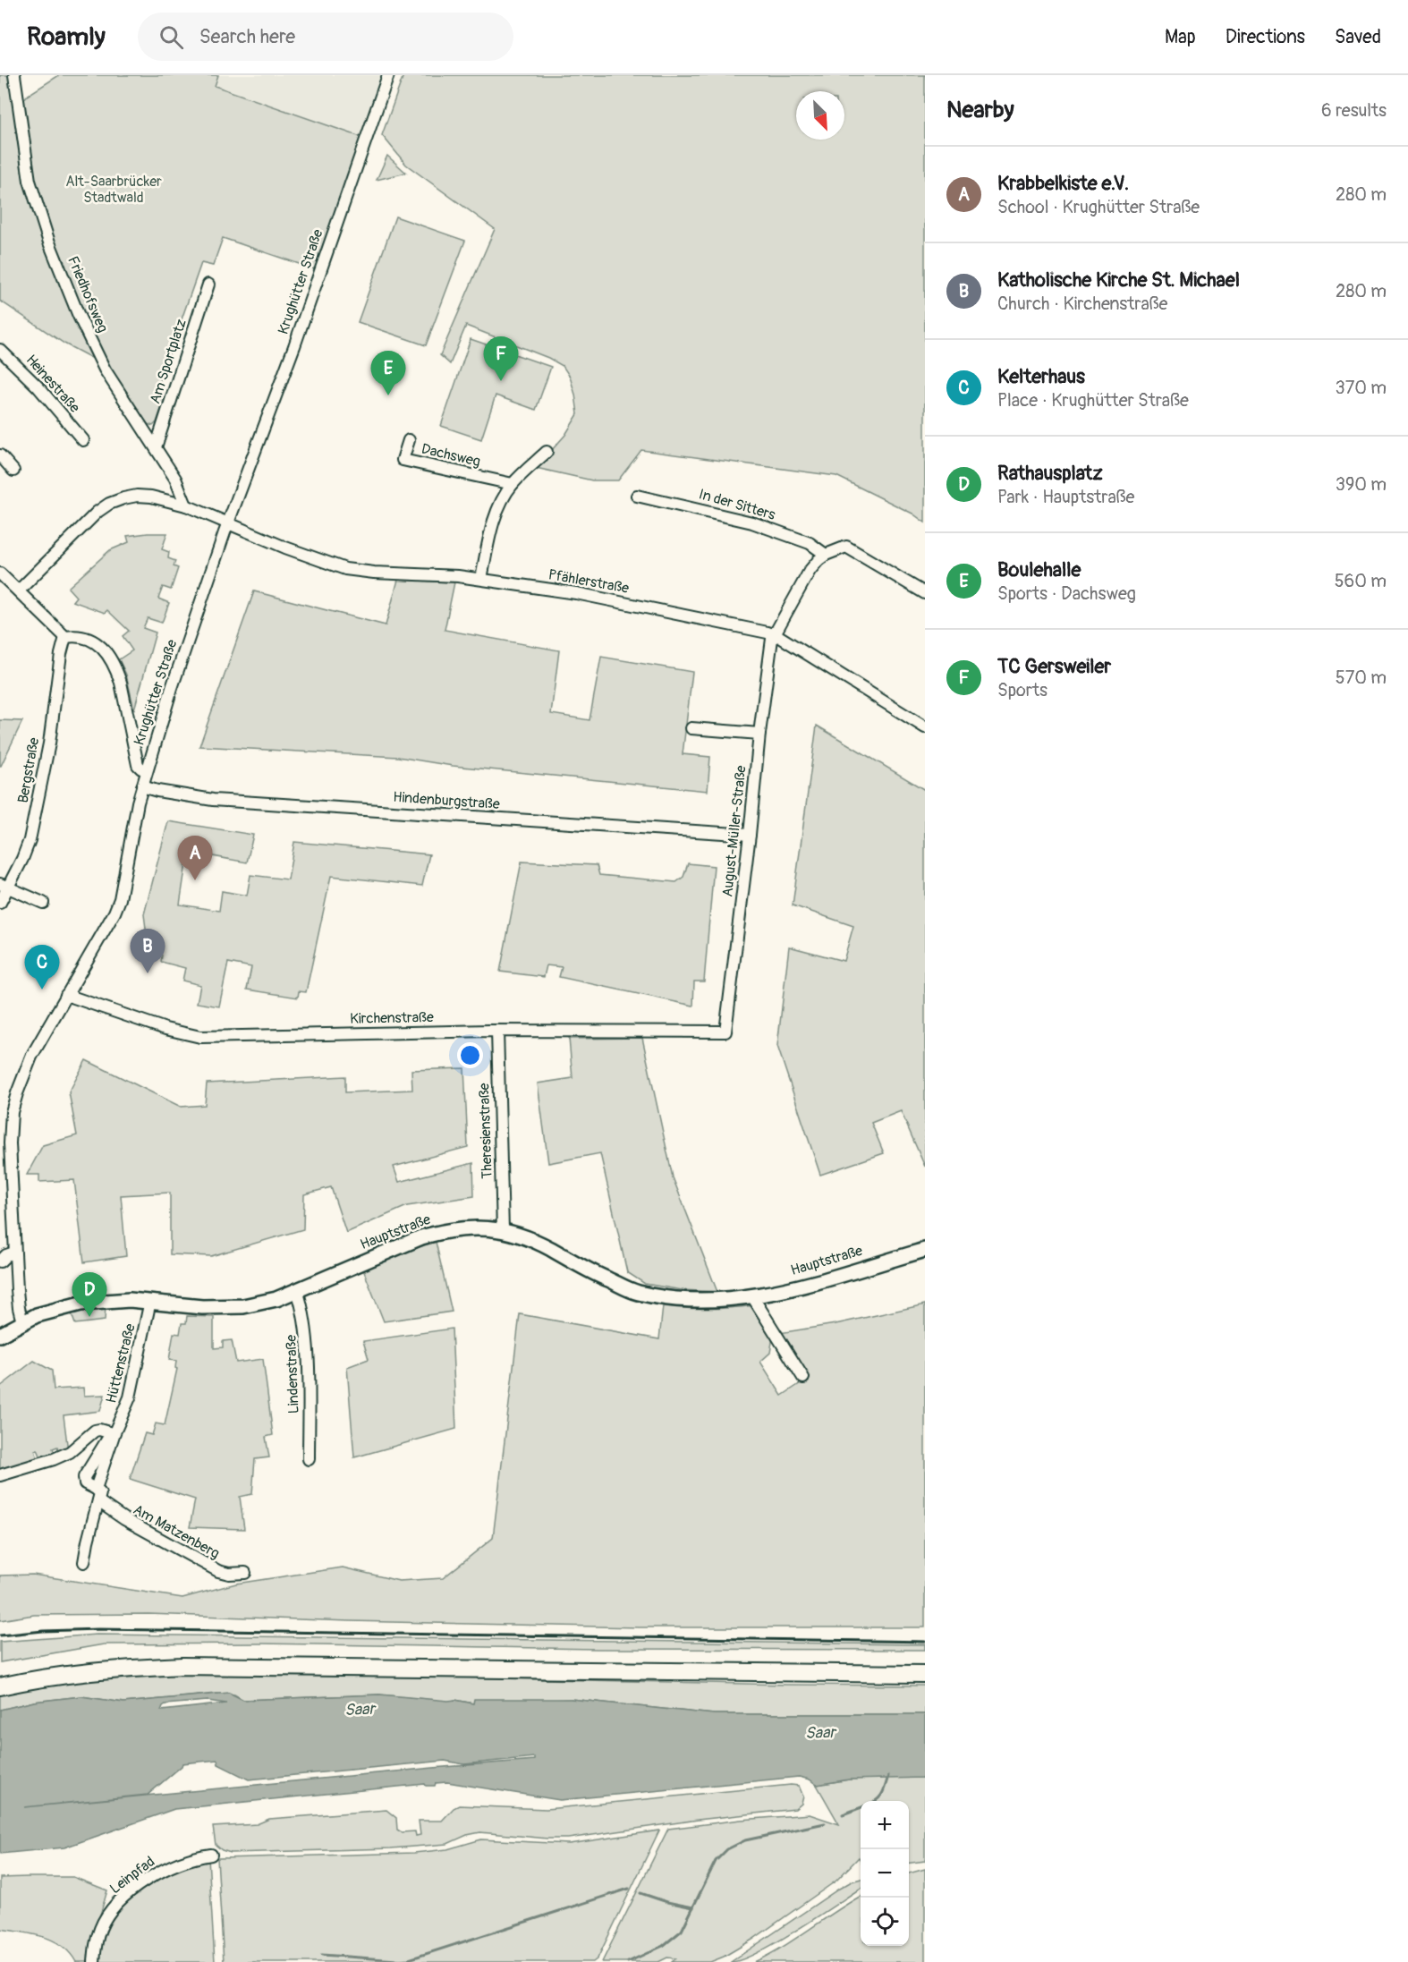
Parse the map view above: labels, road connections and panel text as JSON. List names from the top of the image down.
{
  "streets": {
    "main road": ["Hauptstraße"],
    "street": [
      "Krughütter Straße",
      "Friedhofsweg",
      "Am Sportplatz",
      "Heinestraße",
      "Dachsweg",
      "In der Sitters",
      "Pfählerstraße",
      "Bergstraße",
      "Hindenburgstraße",
      "August-Müller-Straße",
      "Kirchenstraße",
      "Theresienstraße",
      "Hüttenstraße",
      "Lindenstraße",
      "Am Matzenberg",
      "Leinpfad"
    ]
  },
  "crossings": [
    ["Krughütter Straße", "Pfählerstraße"],
    ["Krughütter Straße", "Hindenburgstraße"],
    ["Krughütter Straße", "Kirchenstraße"],
    ["Krughütter Straße", "Hauptstraße"],
    ["Friedhofsweg", "Am Sportplatz"],
    ["Friedhofsweg", "Pfählerstraße"],
    ["Pfählerstraße", "August-Müller-Straße"],
    ["Hindenburgstraße", "August-Müller-Straße"],
    ["August-Müller-Straße", "Kirchenstraße"],
    ["Kirchenstraße", "Theresienstraße"],
    ["Theresienstraße", "Hauptstraße"],
    ["Hauptstraße", "Hüttenstraße"],
    ["Hauptstraße", "Lindenstraße"],
    ["Hüttenstraße", "Am Matzenberg"]
  ],
  "water": ["Saar"],
  "parks": ["Alt-Saarbrücker Stadtwald"],
  "north": "bottom right",
  "page": {
    "header": "Roamly",
    "search": "Search here",
    "nav": ["Map", "Directions", "Saved"],
    "heading": ["Nearby", "6 results"],
    "list": [
      {
        "mark": "A",
        "name": "Krabbelkiste e.V.",
        "note": "School · Krughütter Straße",
        "value": "280 m"
      },
      {
        "mark": "B",
        "name": "Katholische Kirche St. Michael",
        "note": "Church · Kirchenstraße",
        "value": "280 m"
      },
      {
        "mark": "C",
        "name": "Kelterhaus",
        "note": "Place · Krughütter Straße",
        "value": "370 m"
      },
      {
        "mark": "D",
        "name": "Rathausplatz",
        "note": "Park · Hauptstraße",
        "value": "390 m"
      },
      {
        "mark": "E",
        "name": "Boulehalle",
        "note": "Sports · Dachsweg",
        "value": "560 m"
      },
      {
        "mark": "F",
        "name": "TC Gersweiler",
        "note": "Sports",
        "value": "570 m"
      }
    ],
    "pins": [
      "F",
      "E",
      "A",
      "B",
      "C",
      "D"
    ],
    "map_buttons": ["+", "−"]
  }
}
